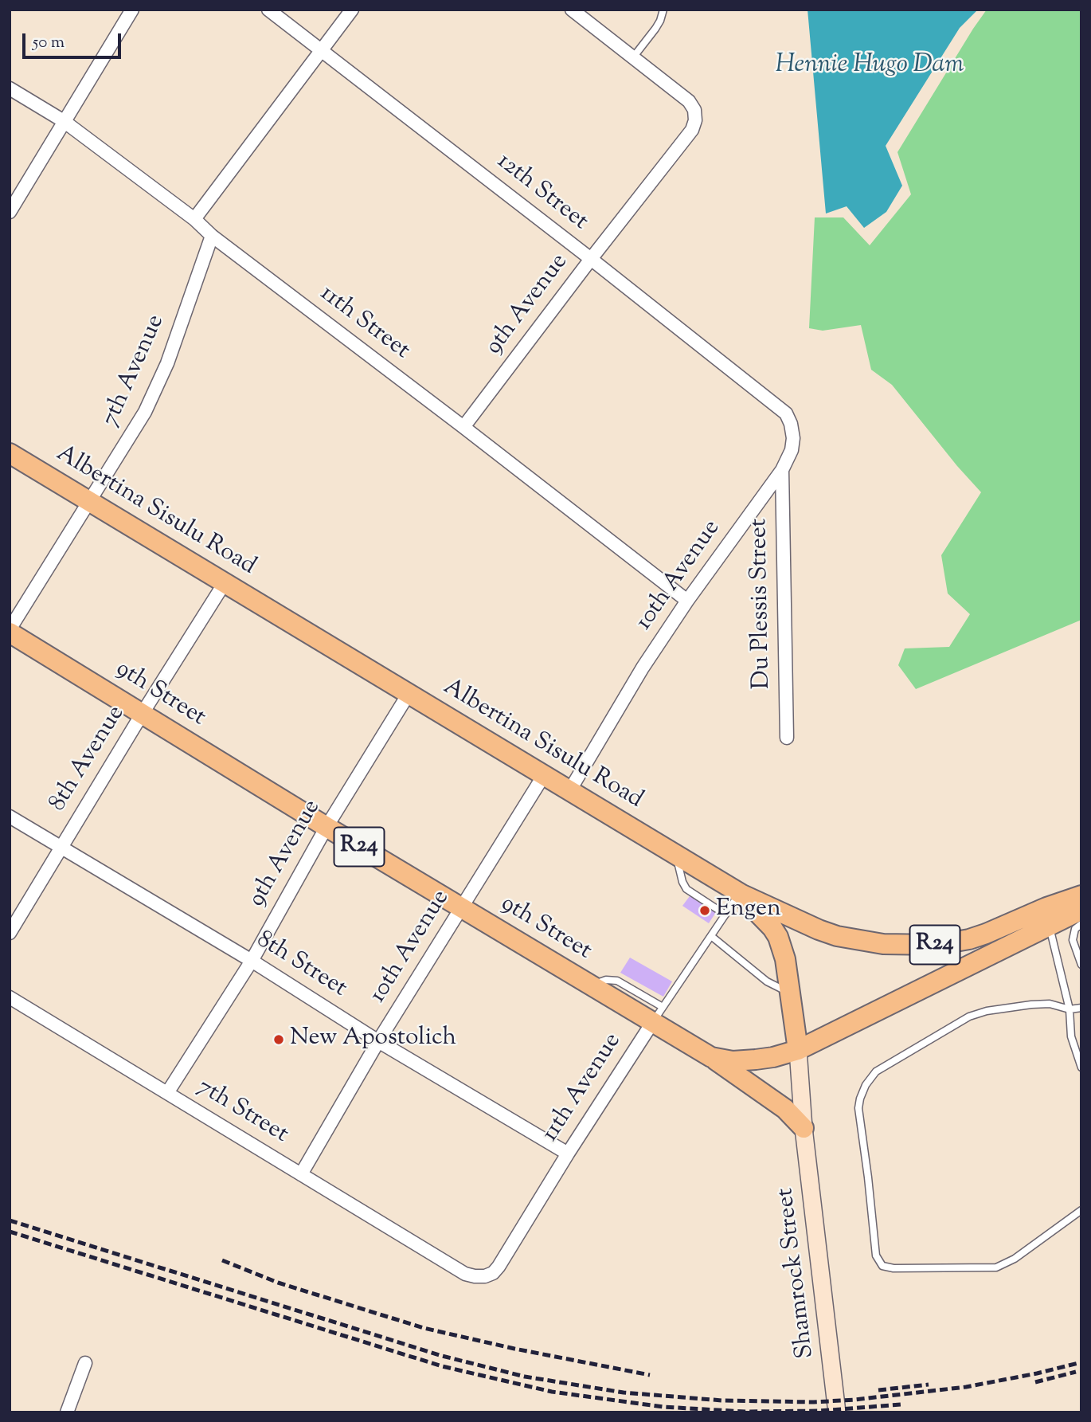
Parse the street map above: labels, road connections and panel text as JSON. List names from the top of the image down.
{
  "streets": {
    "main road": ["Albertina Sisulu Road", "9th Street", "R24"],
    "street": [
      "12th Street",
      "9th Avenue",
      "11th Street",
      "7th Avenue",
      "10th Avenue",
      "Du Plessis Street",
      "8th Avenue",
      "8th Street",
      "11th Avenue",
      "7th Street",
      "Shamrock Street"
    ]
  },
  "crossings": [
    ["12th Street", "9th Avenue"],
    ["12th Street", "10th Avenue"],
    ["9th Avenue", "11th Street"],
    ["9th Avenue", "Albertina Sisulu Road"],
    ["9th Avenue", "9th Street"],
    ["9th Avenue", "8th Street"],
    ["9th Avenue", "7th Street"],
    ["11th Street", "7th Avenue"],
    ["11th Street", "10th Avenue"],
    ["7th Avenue", "Albertina Sisulu Road"],
    ["7th Avenue", "9th Street"],
    ["Albertina Sisulu Road", "10th Avenue"],
    ["Albertina Sisulu Road", "9th Street"],
    ["Albertina Sisulu Road", "8th Avenue"],
    ["Albertina Sisulu Road", "11th Avenue"],
    ["10th Avenue", "Du Plessis Street"],
    ["10th Avenue", "9th Street"],
    ["10th Avenue", "8th Street"],
    ["10th Avenue", "7th Street"],
    ["9th Street", "8th Avenue"],
    ["9th Street", "11th Avenue"],
    ["9th Street", "Shamrock Street"],
    ["8th Avenue", "8th Street"],
    ["8th Street", "11th Avenue"],
    ["11th Avenue", "7th Street"]
  ],
  "water": ["Hennie Hugo Dam"],
  "places": ["Engen", "New Apostolich"],
  "scale_bar": "50 m"
}
